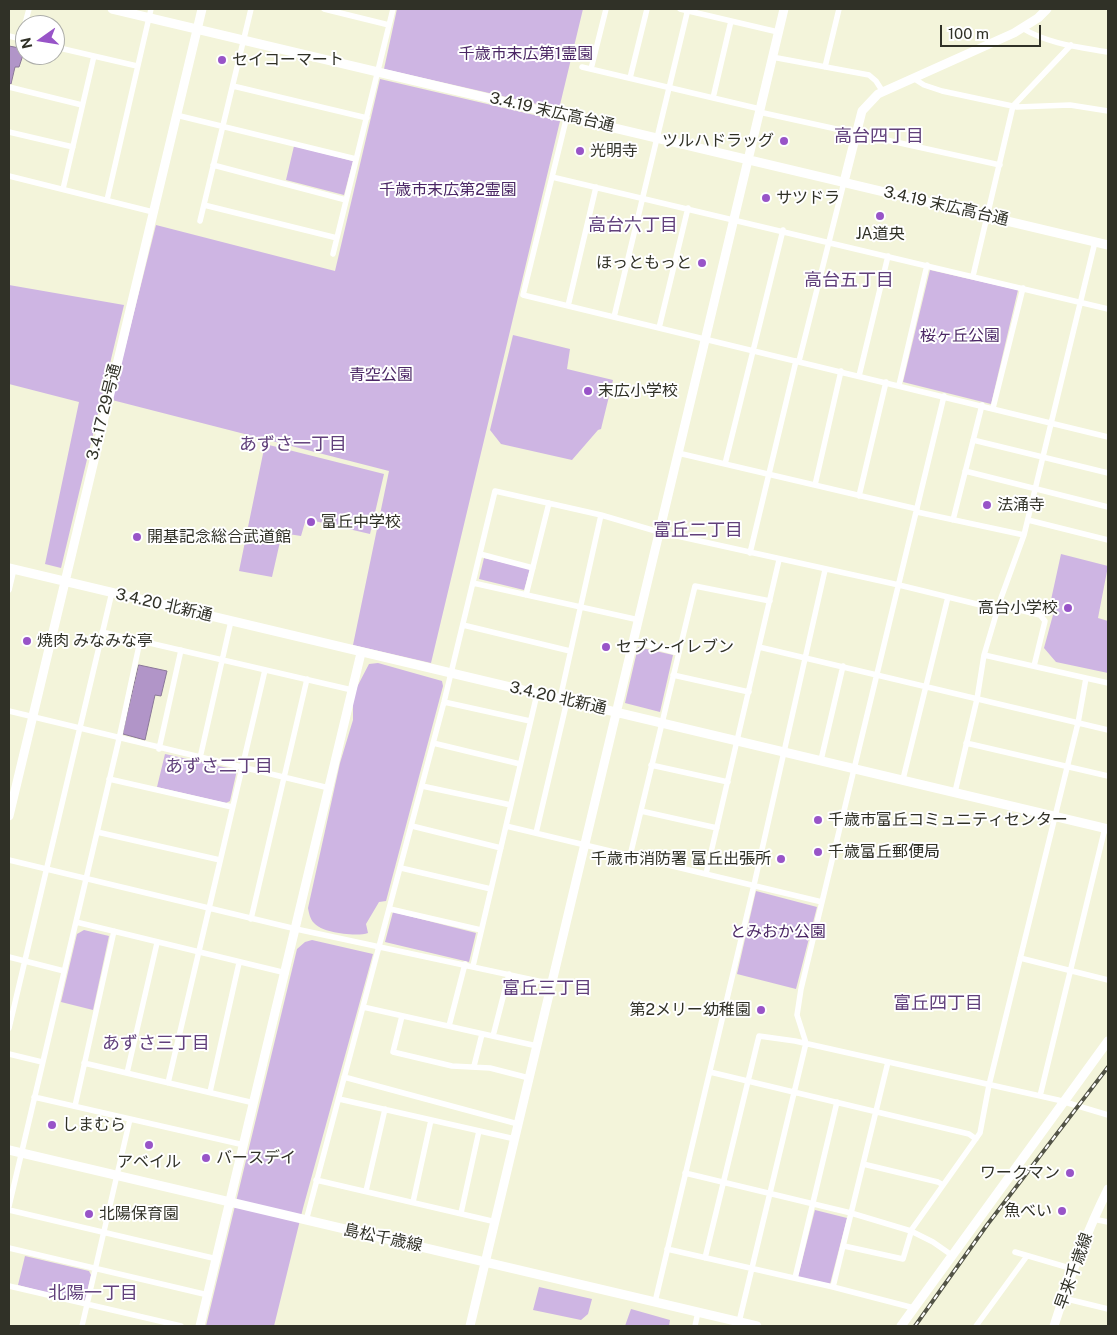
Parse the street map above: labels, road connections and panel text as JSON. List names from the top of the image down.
{
  "streets": {
    "street": [
      "3.4.19 末広高台通",
      "3.4.17 29号通",
      "3.4.20 北新通",
      "島松千歳線",
      "早来千歳線"
    ]
  },
  "crossings": [
    ["3.4.19 末広高台通", "3.4.17 29号通"],
    ["3.4.17 29号通", "3.4.20 北新通"]
  ],
  "districts": [
    "高台四丁目",
    "高台六丁目",
    "高台五丁目",
    "あずさ一丁目",
    "富丘二丁目",
    "あずさ二丁目",
    "富丘三丁目",
    "富丘四丁目",
    "あずさ三丁目",
    "北陽一丁目"
  ],
  "parks": [
    "千歳市末広第1霊園",
    "千歳市末広第2霊園",
    "桜ヶ丘公園",
    "青空公園",
    "とみおか公園"
  ],
  "places": [
    "セイコーマート",
    "ツルハドラッグ",
    "光明寺",
    "サツドラ",
    "JA道央",
    "ほっともっと",
    "末広小学校",
    "法涌寺",
    "富丘中学校",
    "開基記念総合武道館",
    "高台小学校",
    "焼肉 みなみな亭",
    "セブン-イレブン",
    "千歳市富丘コミュニティセンター",
    "千歳富丘郵便局",
    "千歳市消防署 富丘出張所",
    "第2メリー幼稚園",
    "しまむら",
    "アベイル",
    "バースデイ",
    "ワークマン",
    "魚べい",
    "北陽保育園"
  ],
  "scale_bar": "100 m",
  "north": "left"
}
